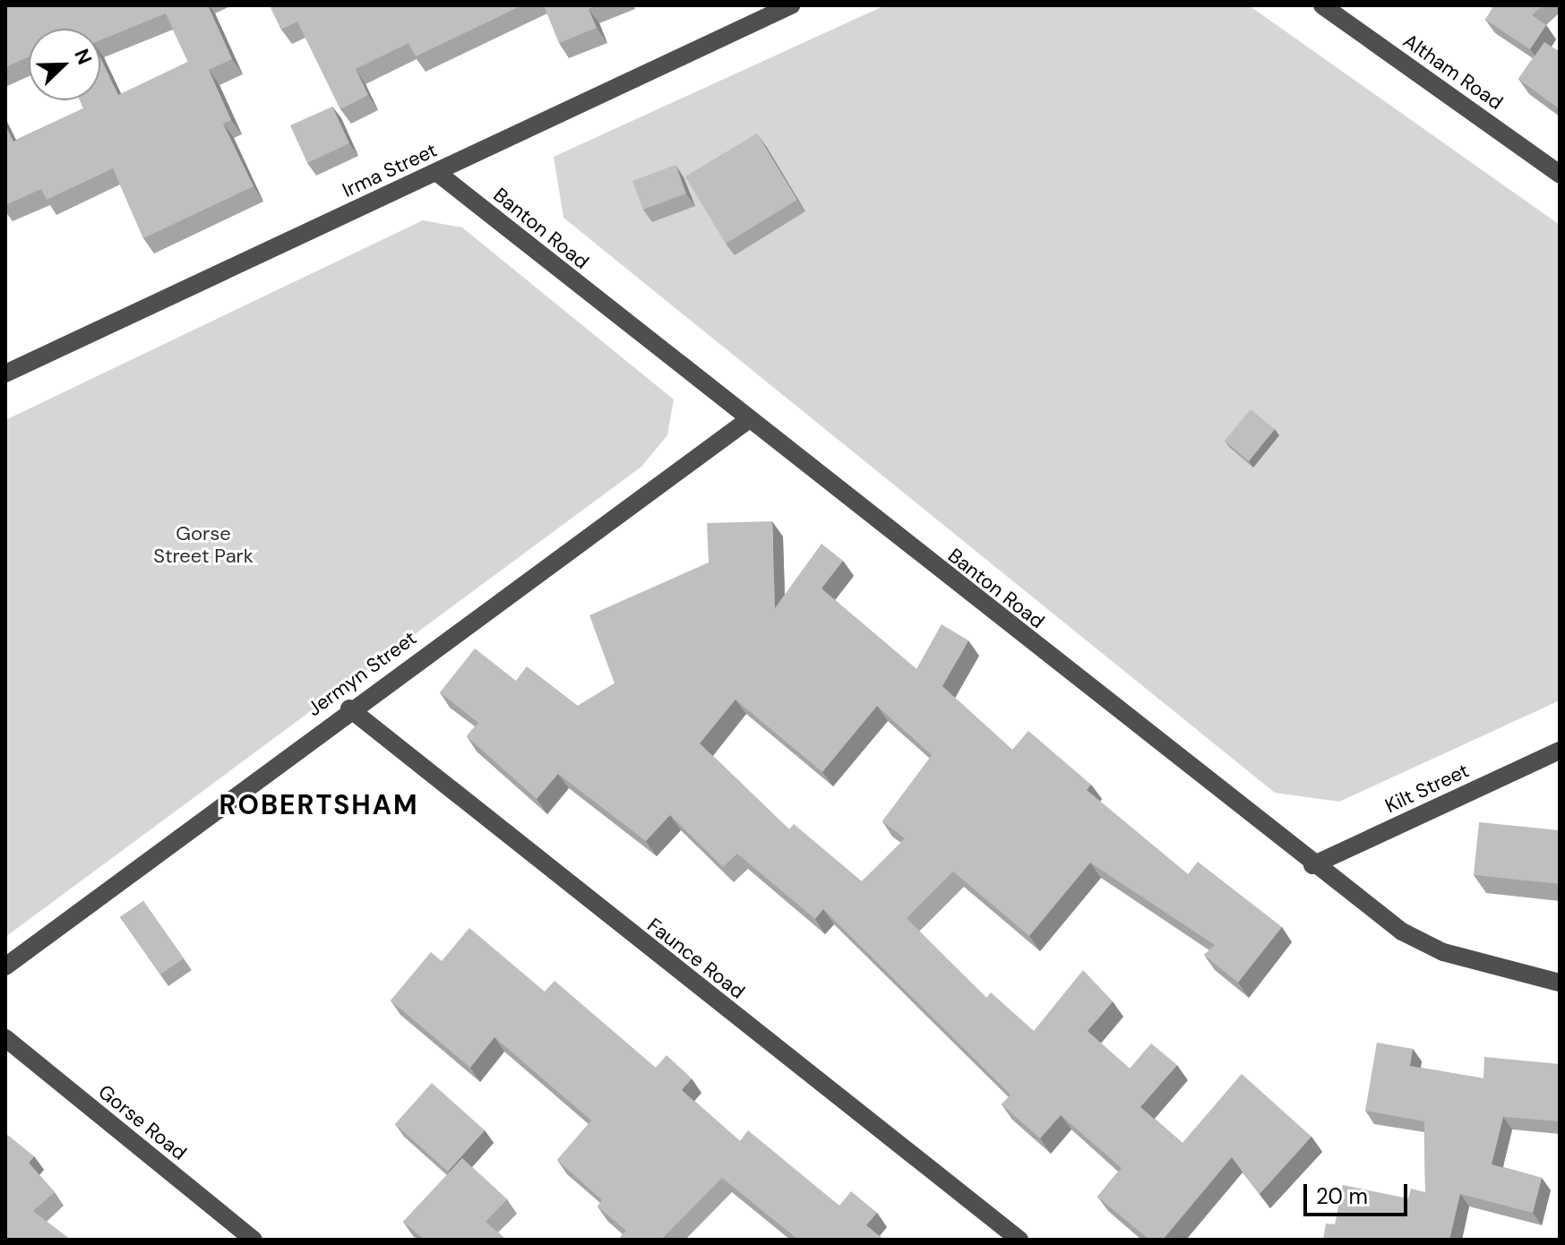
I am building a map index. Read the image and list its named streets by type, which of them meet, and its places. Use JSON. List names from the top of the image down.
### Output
{
  "streets": {
    "street": [
      "Altham Road",
      "Irma Street",
      "Banton Road",
      "Jermyn Street",
      "Kilt Street",
      "Faunce Road",
      "Gorse Road"
    ]
  },
  "crossings": [
    ["Irma Street", "Banton Road"],
    ["Banton Road", "Jermyn Street"],
    ["Banton Road", "Kilt Street"],
    ["Jermyn Street", "Faunce Road"]
  ],
  "districts": ["ROBERTSHAM"],
  "parks": ["Gorse Street Park"],
  "scale_bar": "20 m",
  "north": "top right"
}
